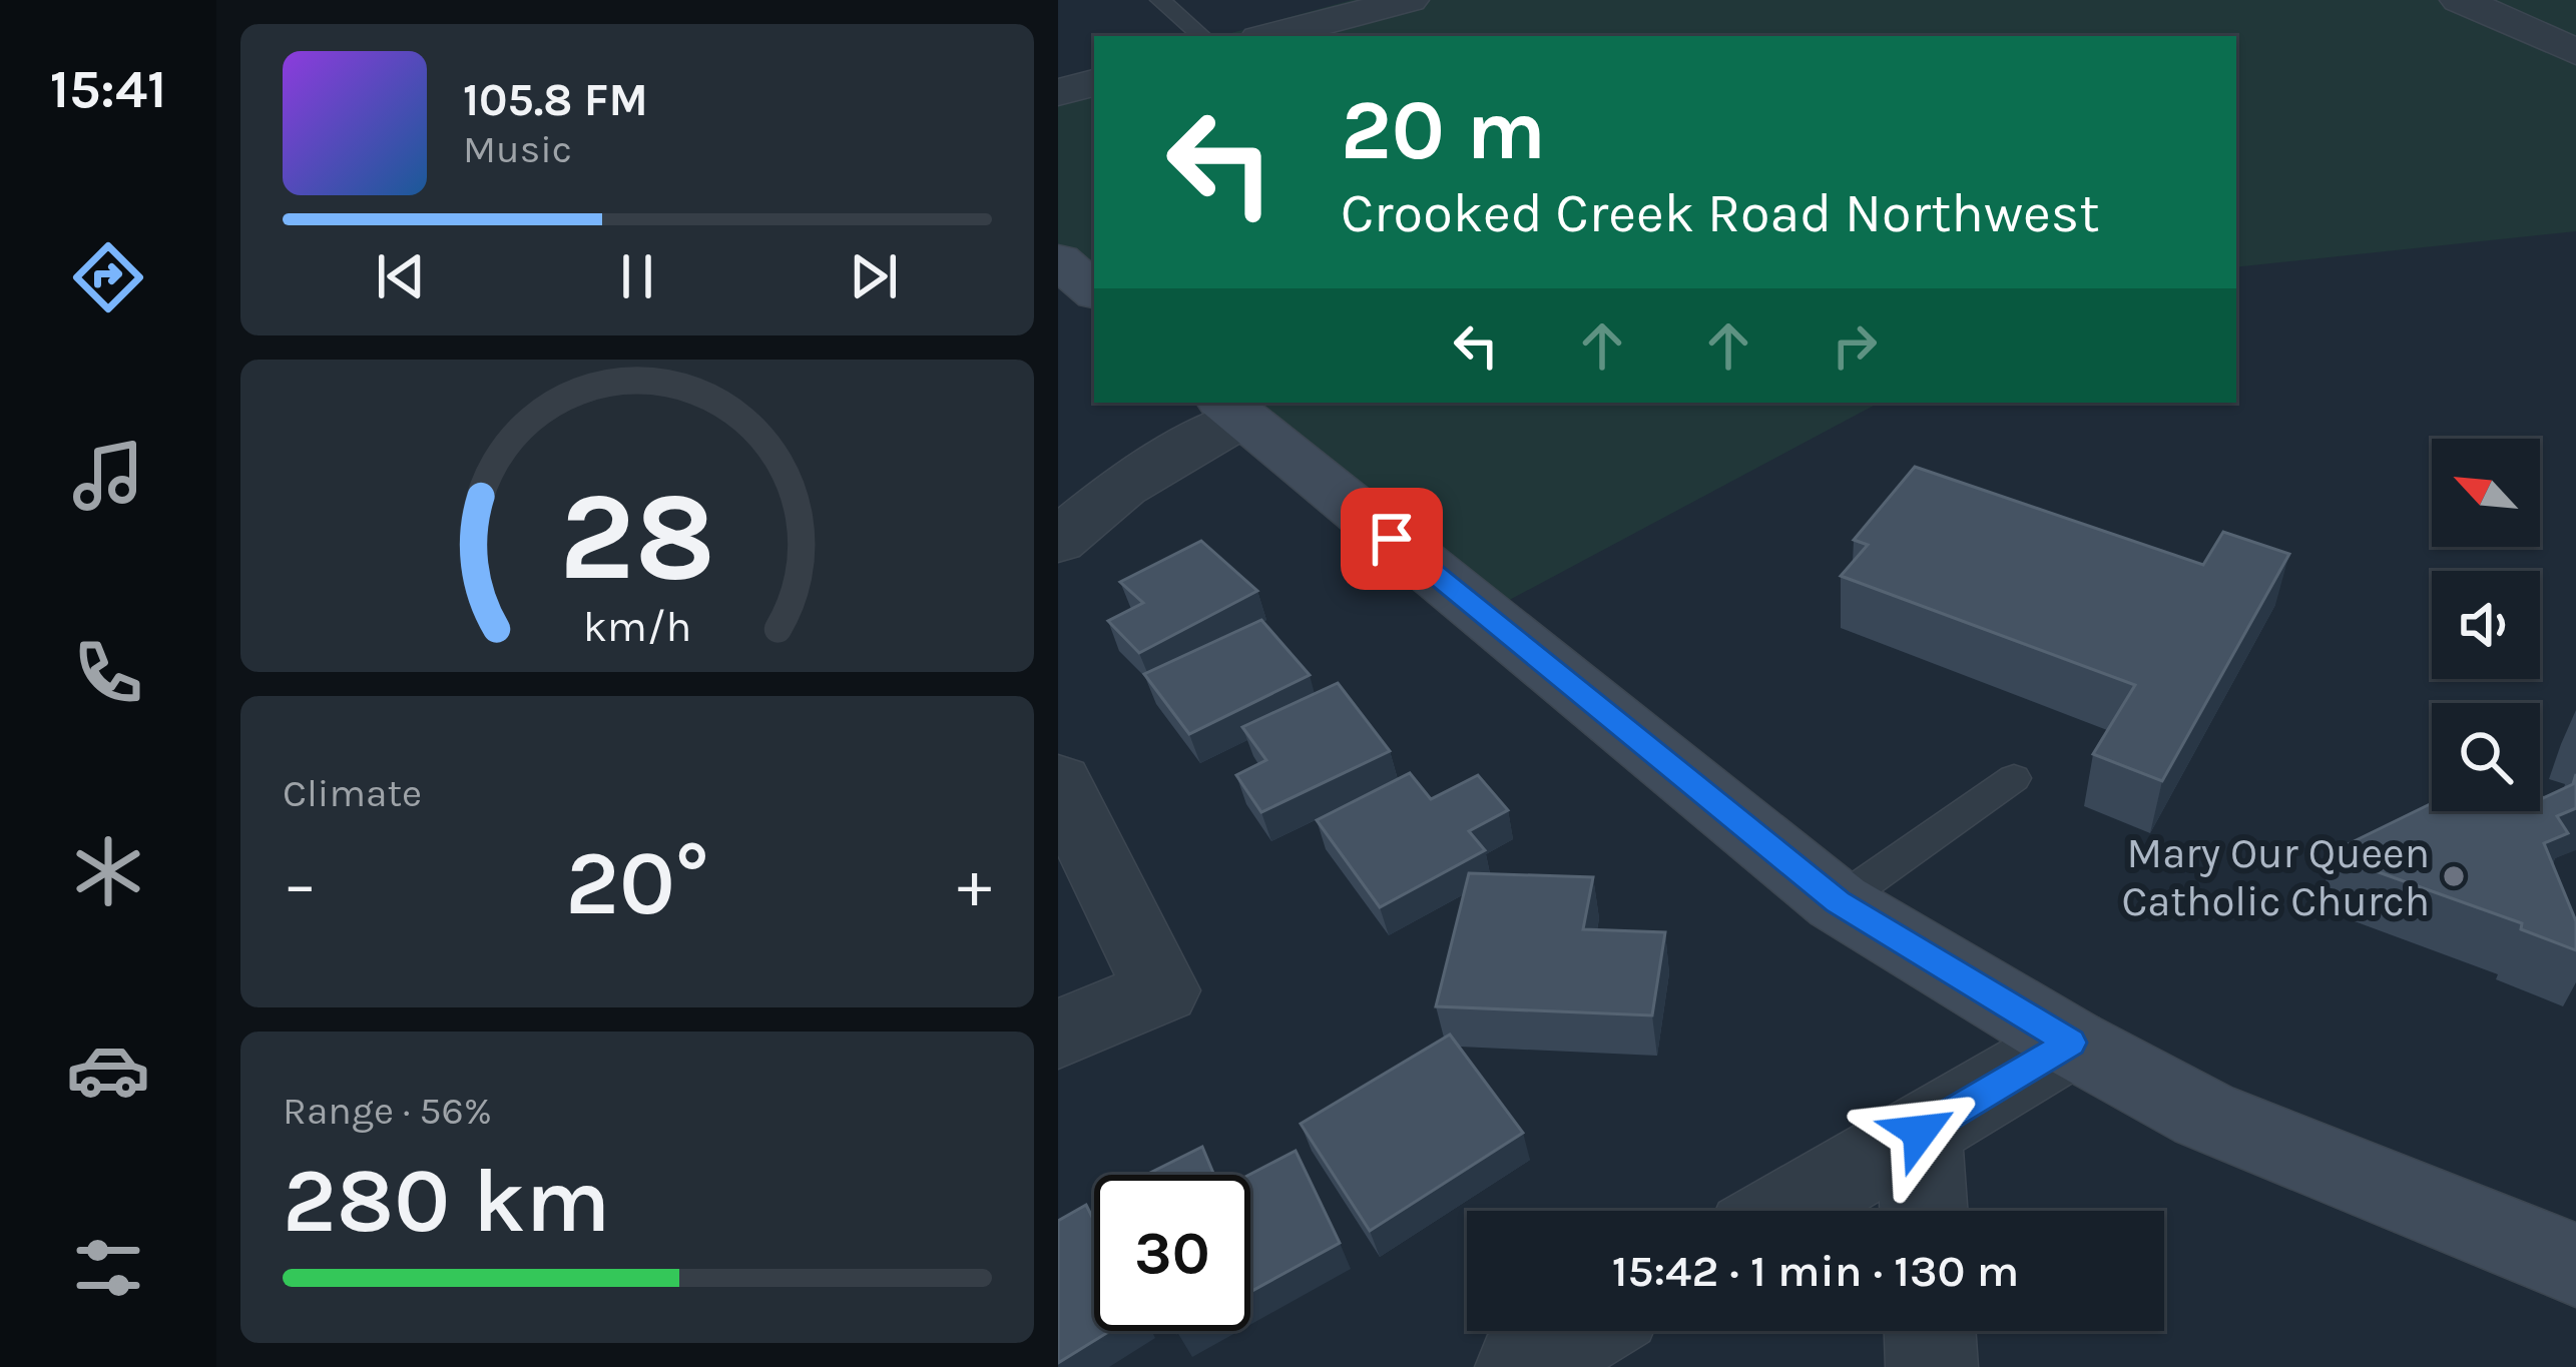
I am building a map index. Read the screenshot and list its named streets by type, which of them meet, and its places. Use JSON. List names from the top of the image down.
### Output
{
  "places": ["Mary Our Queen Catholic Church"],
  "north": "top left",
  "page": {
    "tabs": "15:41",
    "turn": ["20 m", "Crooked Creek Road Northwest"],
    "song": ["105.8 FM", "Music"],
    "tile": [
      "Climate",
      ["Range · 56%", "280 km"]
    ],
    "heat": ["−", "20°", "+"],
    "limit": "30",
    "trip": "15:42 · 1 min · 130 m",
    "gauge": ["28", "km/h"]
  }
}
